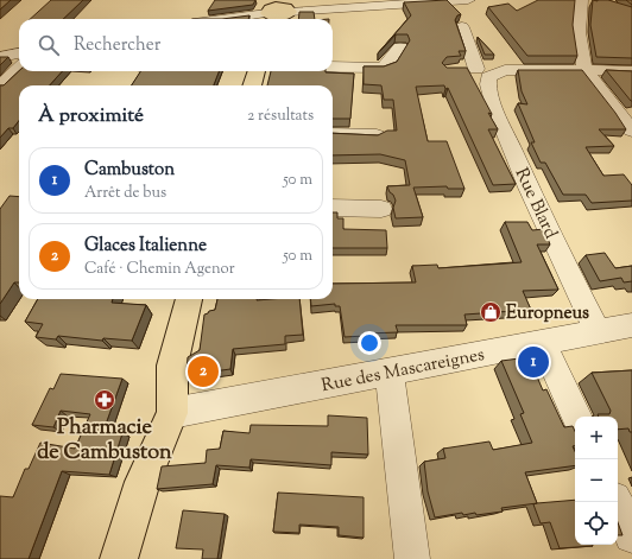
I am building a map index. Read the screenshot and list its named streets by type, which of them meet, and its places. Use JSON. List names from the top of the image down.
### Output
{
  "streets": {
    "street": ["Rue Blard", "Rue des Mascareignes"]
  },
  "crossings": [
    ["Rue Blard", "Rue des Mascareignes"]
  ],
  "places": {
    "shop": ["Europneus"],
    "pharmacy": ["Pharmacie de Cambuston"]
  },
  "page": {
    "search": "Rechercher",
    "heading": ["À proximité", "2 résultats"],
    "list": [
      {
        "mark": "1",
        "name": "Cambuston",
        "note": "Arrêt de bus",
        "value": "50 m"
      },
      {
        "mark": "2",
        "name": "Glaces Italienne",
        "note": "Café · Chemin Agenor",
        "value": "50 m"
      }
    ],
    "pins": ["1", "2"],
    "map_buttons": ["+", "−"]
  }
}
